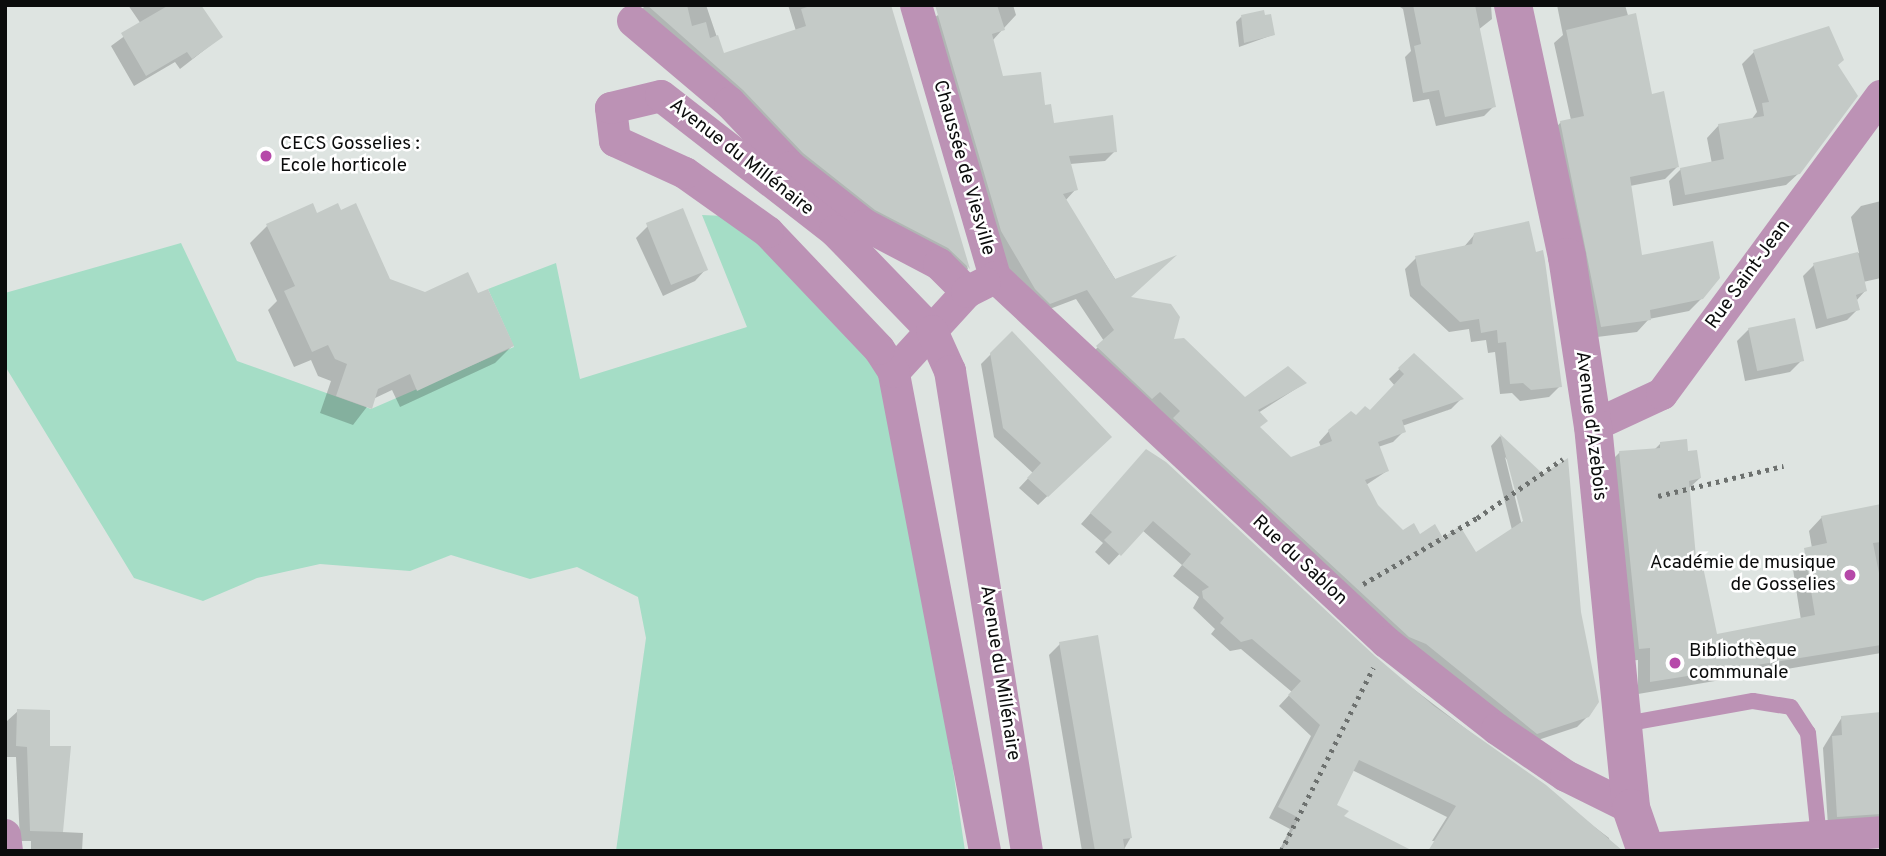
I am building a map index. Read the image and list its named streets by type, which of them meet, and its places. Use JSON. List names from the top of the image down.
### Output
{
  "streets": {
    "street": [
      "Avenue du Millénaire",
      "Chaussée de Viesville",
      "Rue Saint-Jean",
      "Avenue d'Azebois",
      "Rue du Sablon"
    ]
  },
  "crossings": [
    ["Avenue du Millénaire", "Chaussée de Viesville"],
    ["Chaussée de Viesville", "Rue du Sablon"],
    ["Rue Saint-Jean", "Avenue d'Azebois"],
    ["Avenue d'Azebois", "Rue du Sablon"]
  ],
  "places": ["CECS Gosselies : Ecole horticole", "Académie de musique de Gosselies", "Bibliothèque communale"]
}
